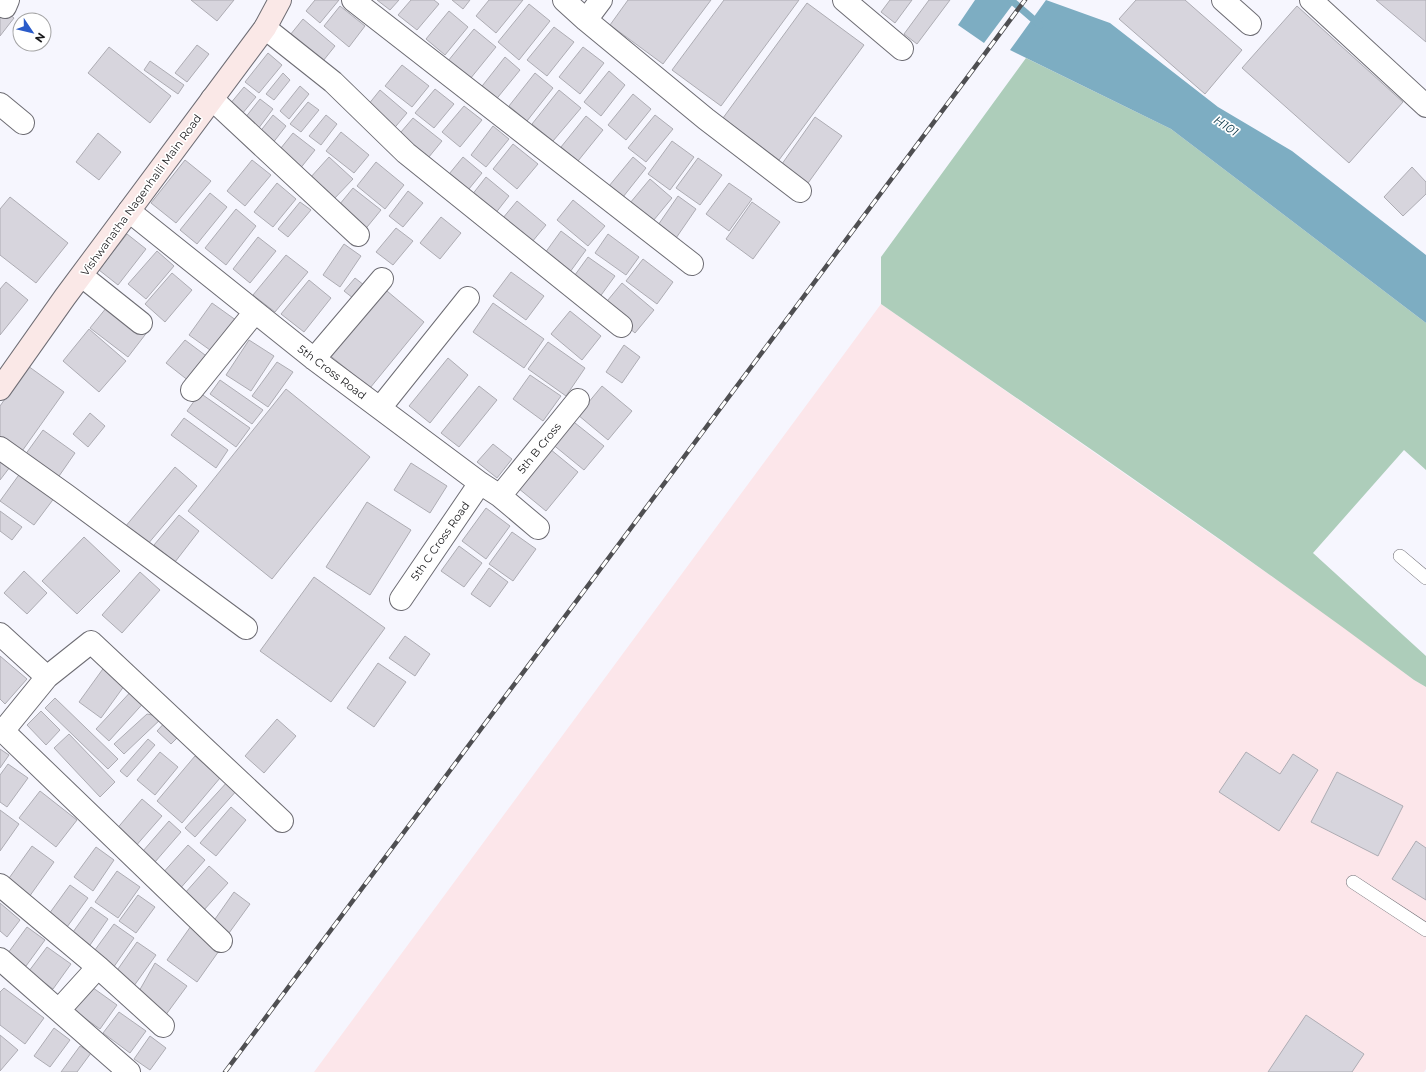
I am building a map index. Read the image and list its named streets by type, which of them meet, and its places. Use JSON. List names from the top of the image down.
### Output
{
  "streets": {
    "street": [
      "Vishwanatha Nagenhalli Main Road",
      "5th Cross Road",
      "5th B Cross",
      "5th C Cross Road"
    ]
  },
  "crossings": [
    ["Vishwanatha Nagenhalli Main Road", "5th Cross Road"],
    ["5th Cross Road", "5th B Cross"],
    ["5th Cross Road", "5th C Cross Road"]
  ],
  "water": ["H101"],
  "north": "bottom right"
}
